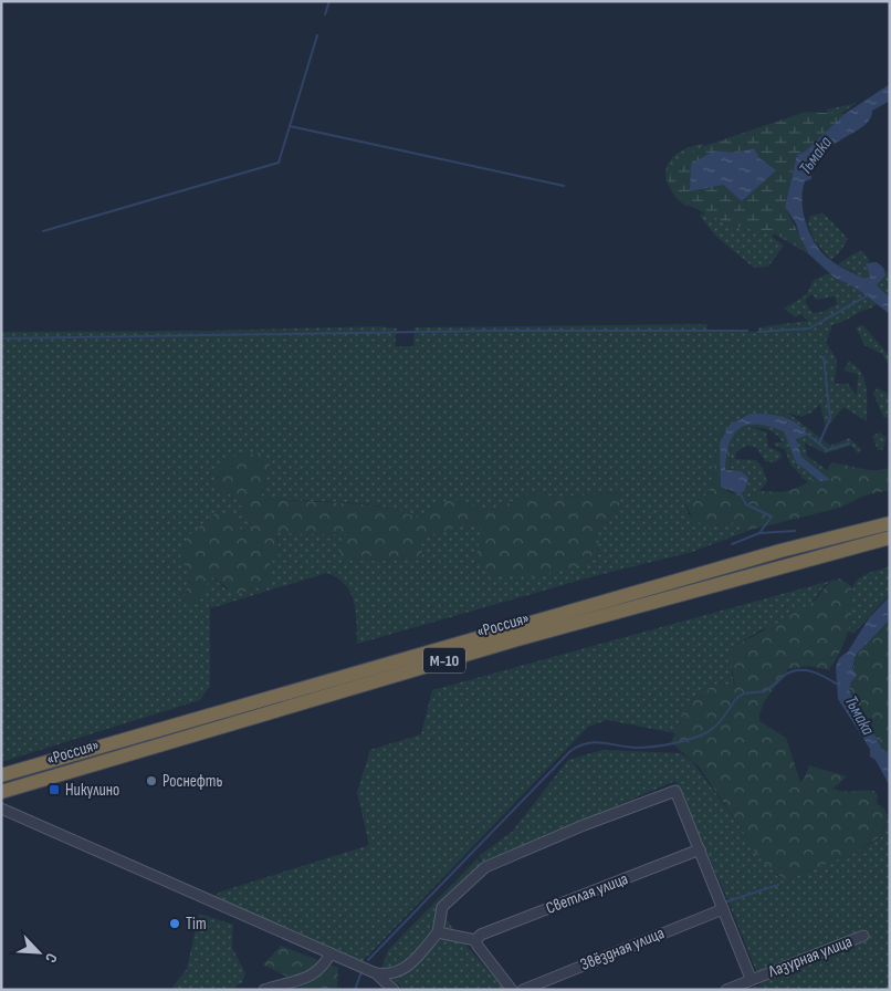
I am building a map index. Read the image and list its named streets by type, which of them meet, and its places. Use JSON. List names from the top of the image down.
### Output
{
  "streets": {
    "highway": ["«Россия»", "М-10"],
    "street": ["Светлая улица", "Звёздная улица", "Лазурная улица"]
  },
  "water": ["Тьмака"],
  "places": {
    "other": ["Роснефть", "Tim"],
    "transit": ["Никулино"]
  },
  "north": "bottom right"
}
